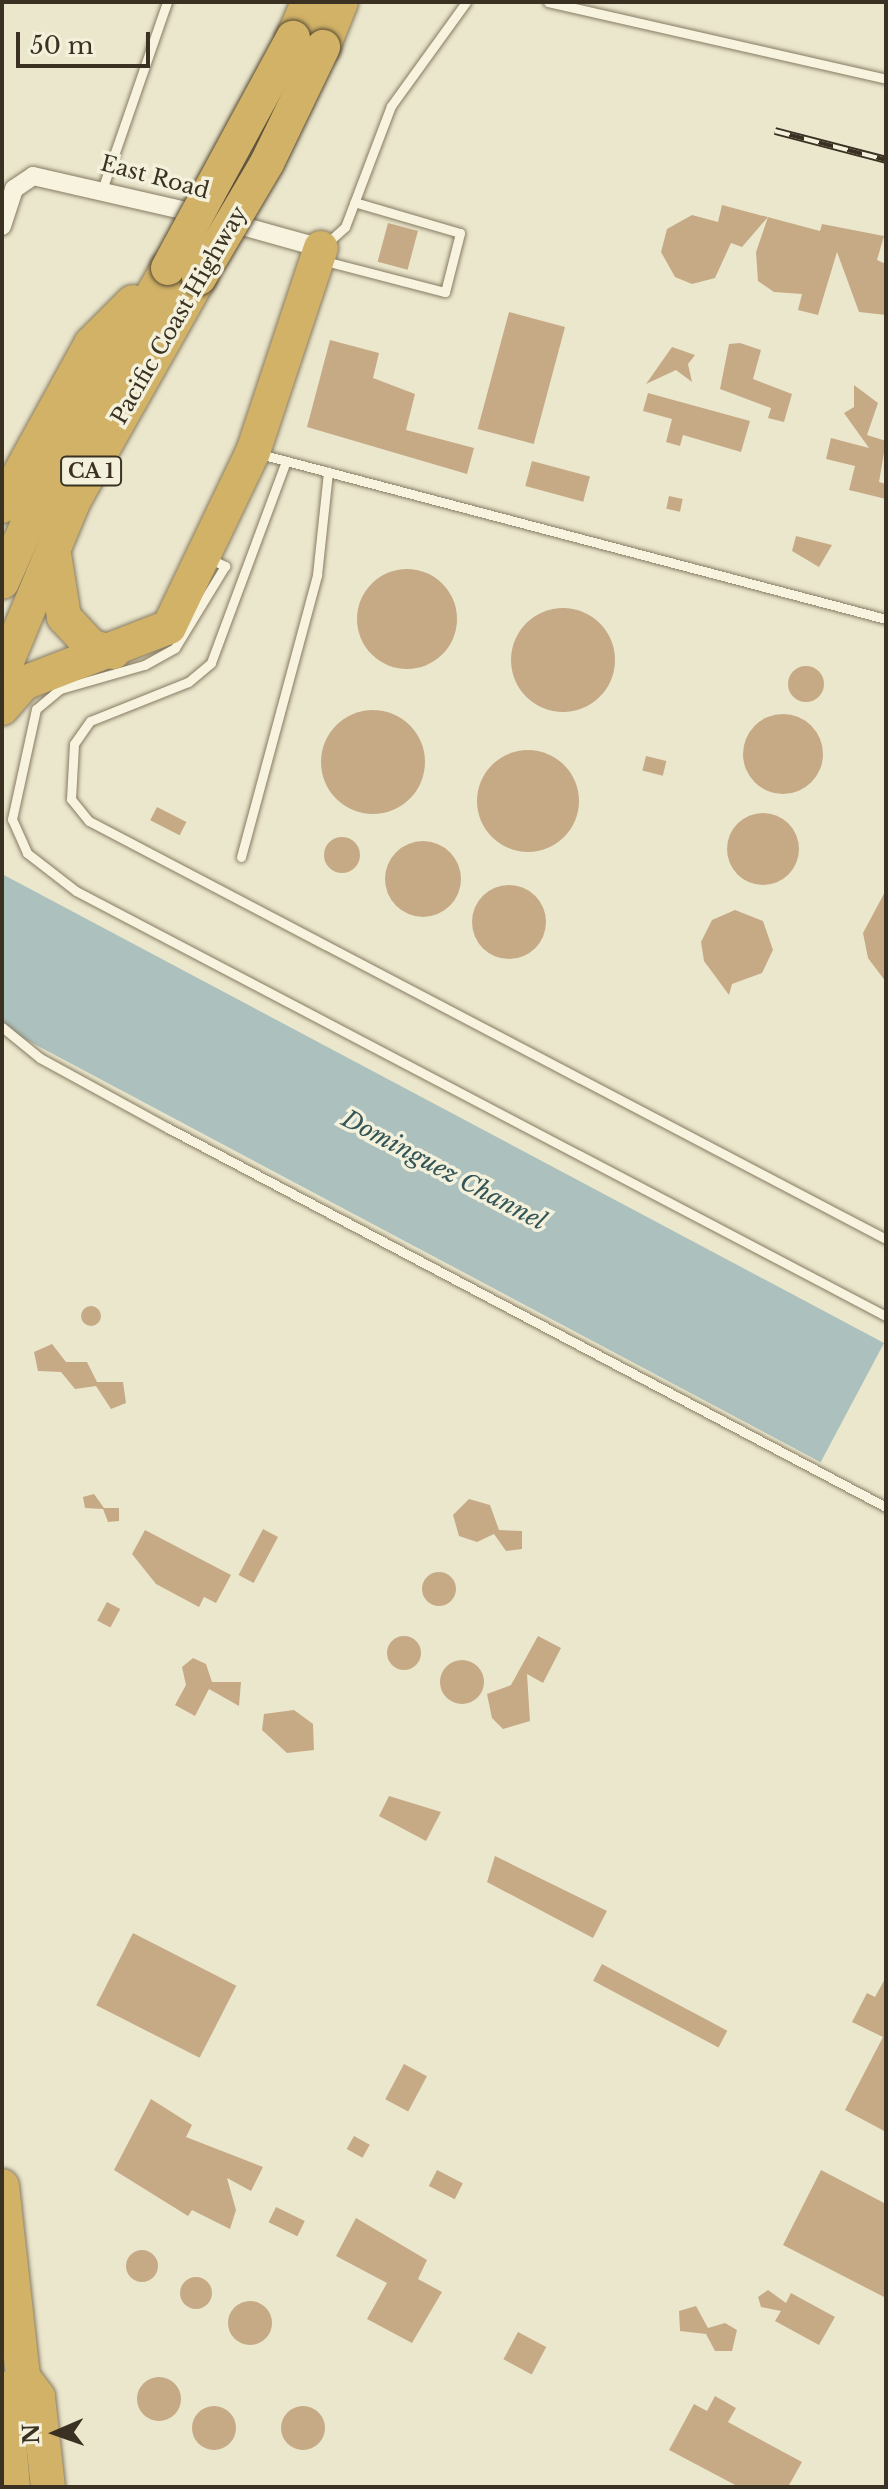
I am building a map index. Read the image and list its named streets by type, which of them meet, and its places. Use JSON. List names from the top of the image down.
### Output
{
  "streets": {
    "highway": ["Pacific Coast Highway", "CA 1"],
    "street": ["East Road"]
  },
  "water": ["Dominguez Channel"],
  "scale_bar": "50 m",
  "north": "left"
}
